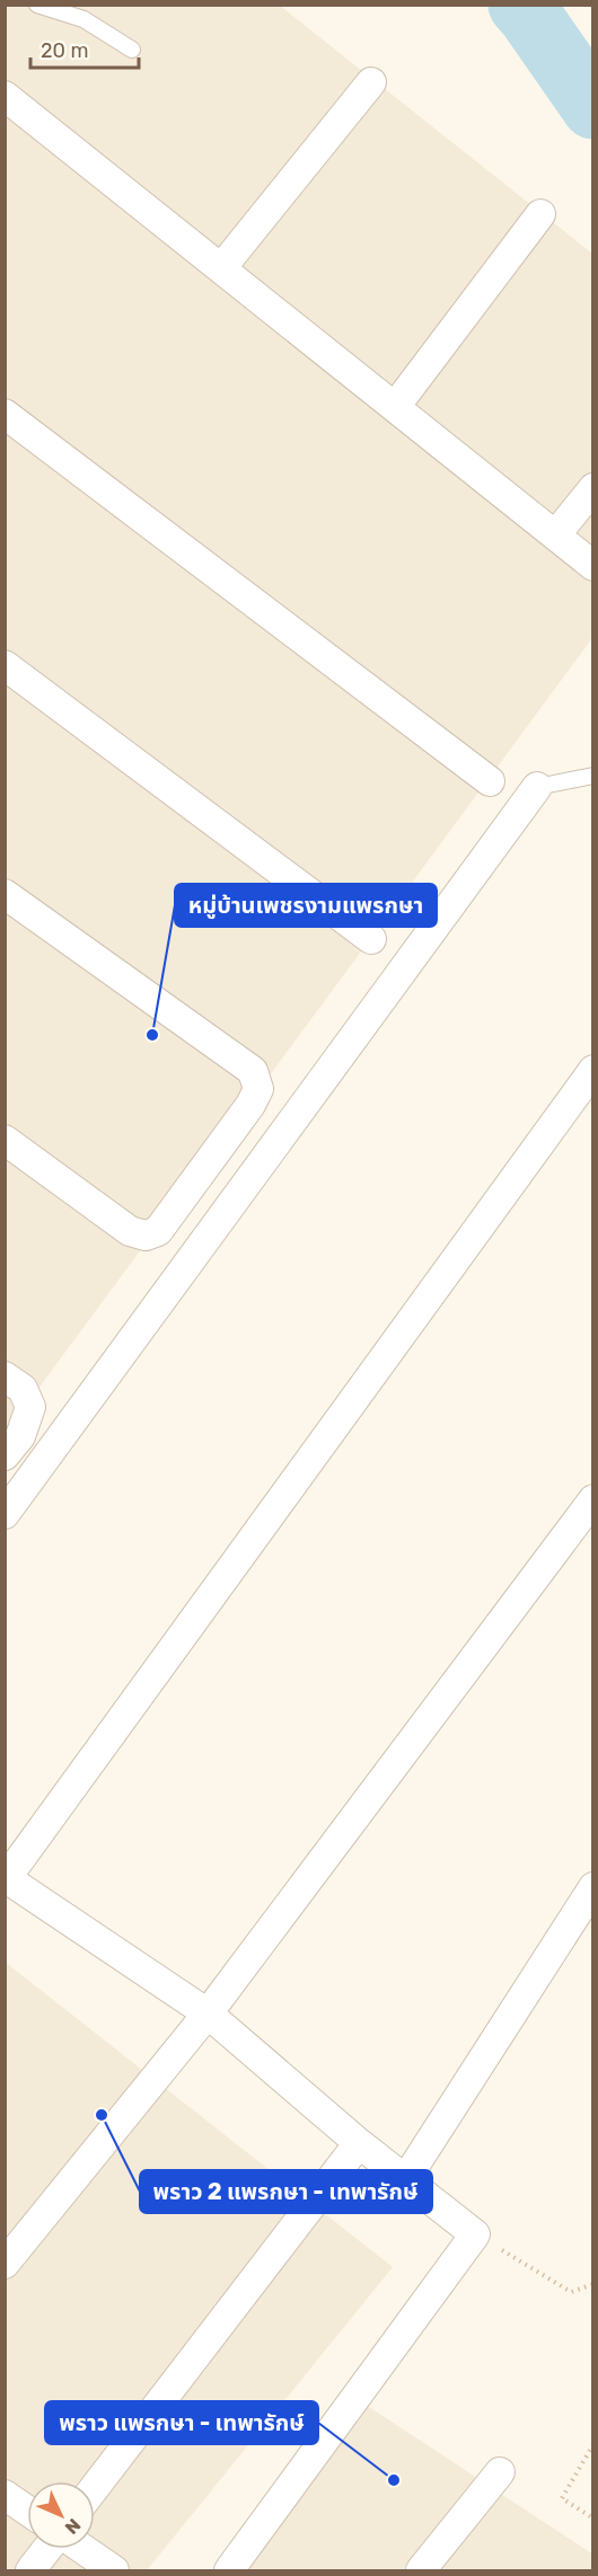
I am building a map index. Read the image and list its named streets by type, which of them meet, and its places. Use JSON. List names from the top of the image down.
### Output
{
  "places": ["หมู่บ้านเพชรงามแพรกษา", "พราว 2 แพรกษา - เทพารักษ์", "พราว แพรกษา - เทพารักษ์"],
  "scale_bar": "20 m",
  "north": "bottom right"
}
